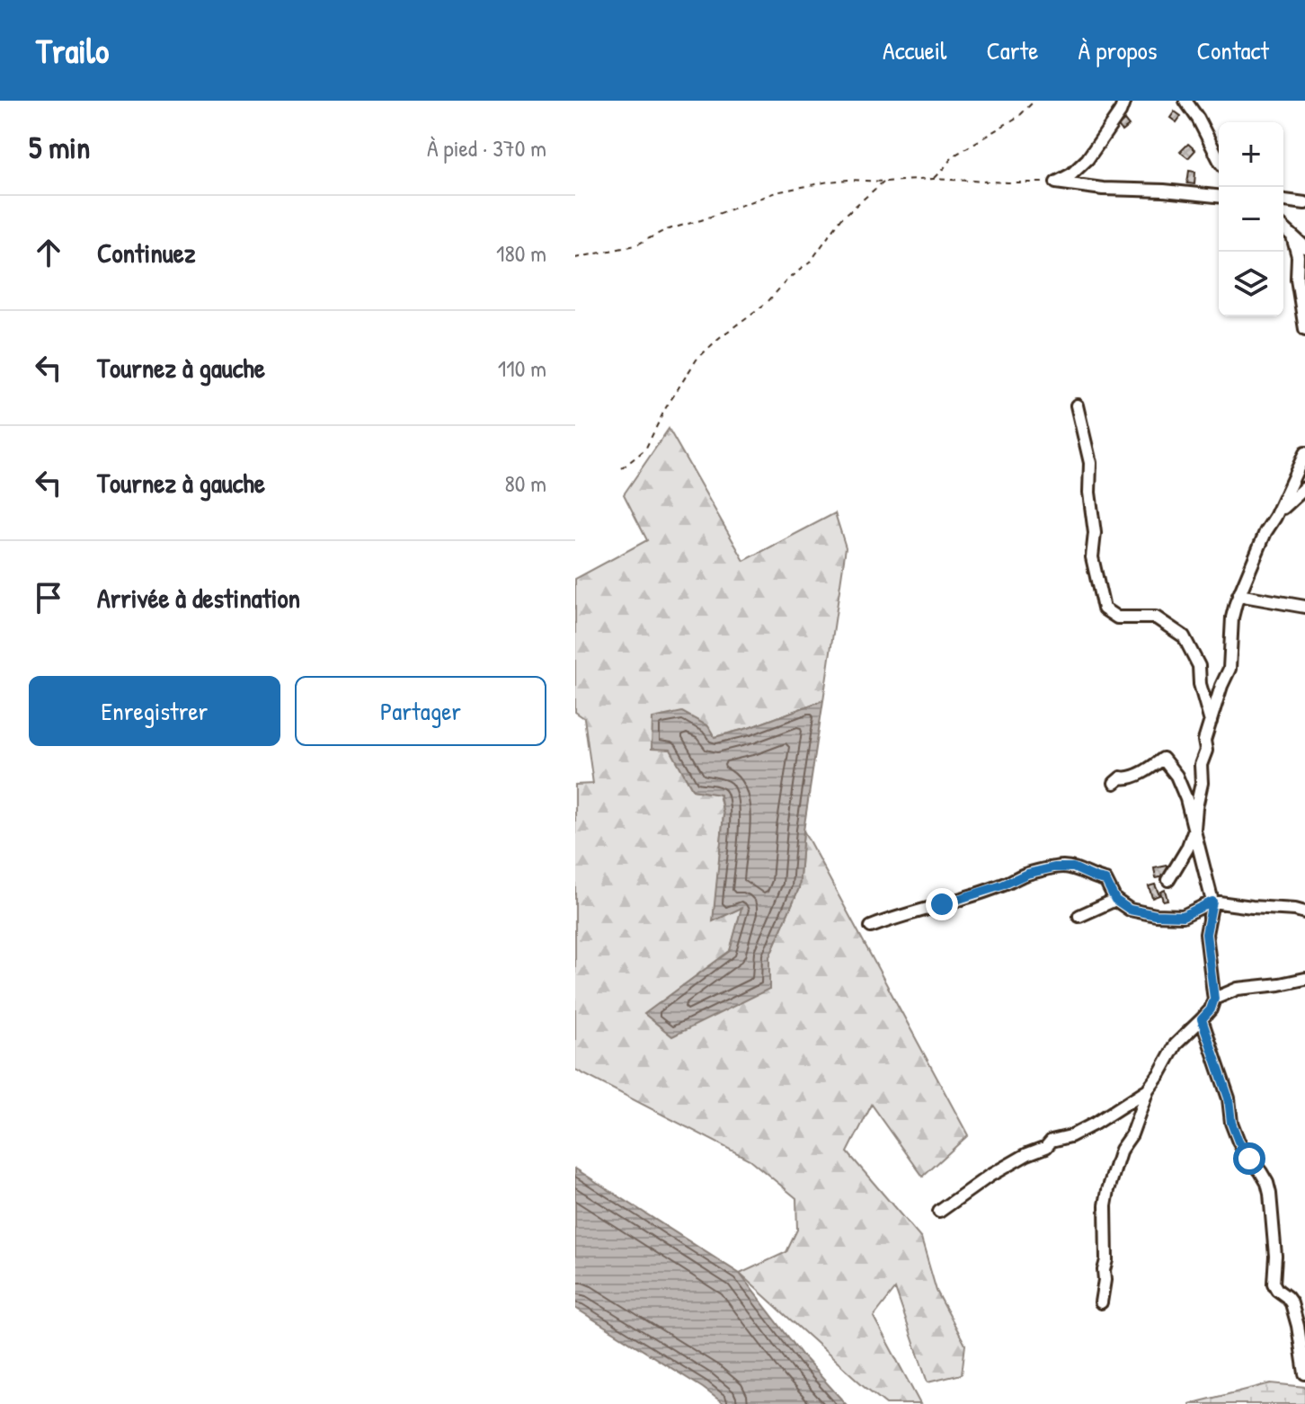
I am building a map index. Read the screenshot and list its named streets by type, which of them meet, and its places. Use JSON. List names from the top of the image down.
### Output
{
  "page": {
    "header": "Trailo",
    "nav": [
      "Accueil",
      "Carte",
      "À propos",
      "Contact"
    ],
    "heading": ["5 min", "À pied · 370 m"],
    "map_buttons": ["+", "−"],
    "list": [
      ["Continuez", "180 m"],
      ["Tournez à gauche", "110 m"],
      ["Tournez à gauche", "80 m"],
      "Arrivée à destination"
    ],
    "buttons": ["Enregistrer", "Partager"]
  }
}
